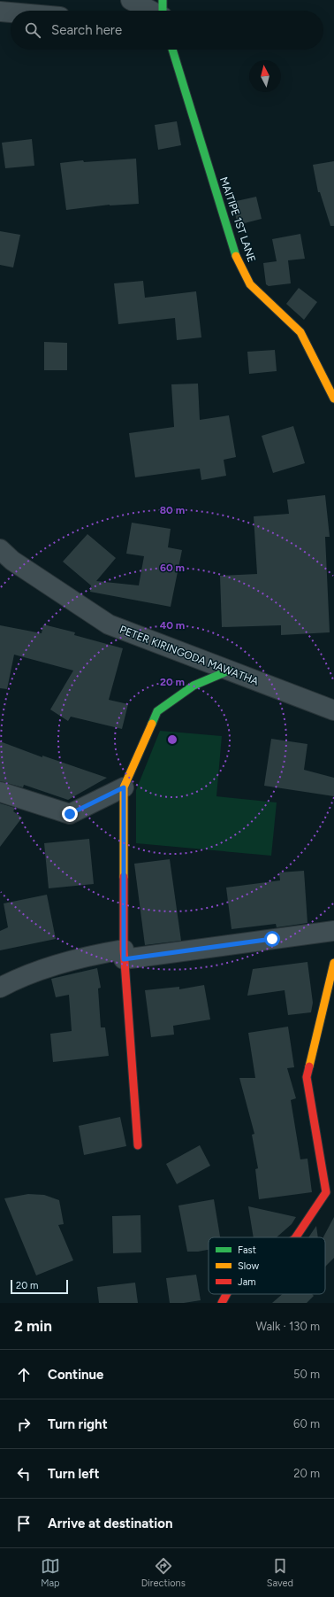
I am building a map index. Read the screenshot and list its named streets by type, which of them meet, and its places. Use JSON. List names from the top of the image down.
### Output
{
  "streets": {
    "street": ["MAITIPE 1ST LANE", "PETER KIRINGODA MAWATHA"]
  },
  "legend": ["Fast", "Slow", "Jam"],
  "scale_bar": "20 m",
  "north": "top",
  "page": {
    "search": "Search here",
    "scale": "20 m",
    "heading": ["2 min", "Walk · 130 m"],
    "list": [
      ["Continue", "50 m"],
      ["Turn right", "60 m"],
      ["Turn left", "20 m"],
      "Arrive at destination"
    ],
    "nav": ["Map", "Directions", "Saved"]
  },
  "rings": [
    "80 m",
    "60 m",
    "40 m",
    "20 m"
  ]
}
